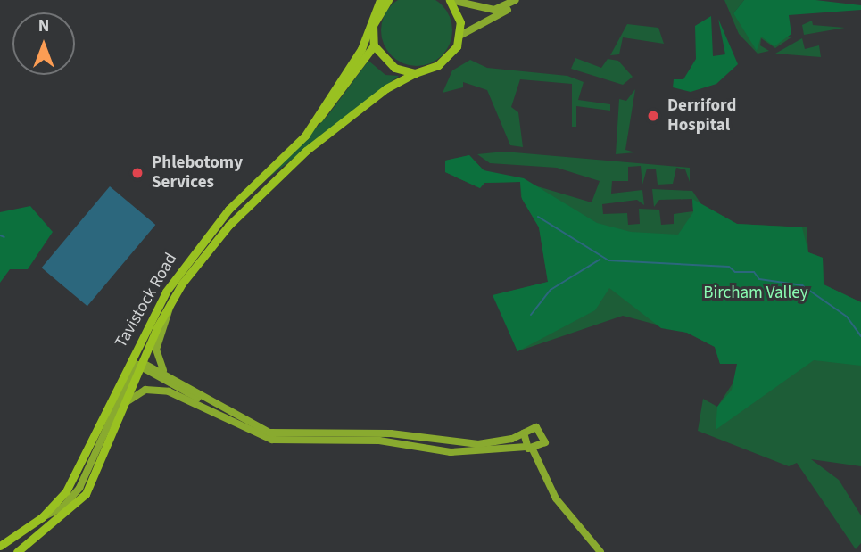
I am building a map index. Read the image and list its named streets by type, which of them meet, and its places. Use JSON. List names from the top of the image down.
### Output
{
  "streets": {
    "highway": ["Tavistock Road"]
  },
  "parks": ["Bircham Valley"],
  "places": ["Derriford Hospital", "Phlebotomy Services"],
  "north": "top"
}
